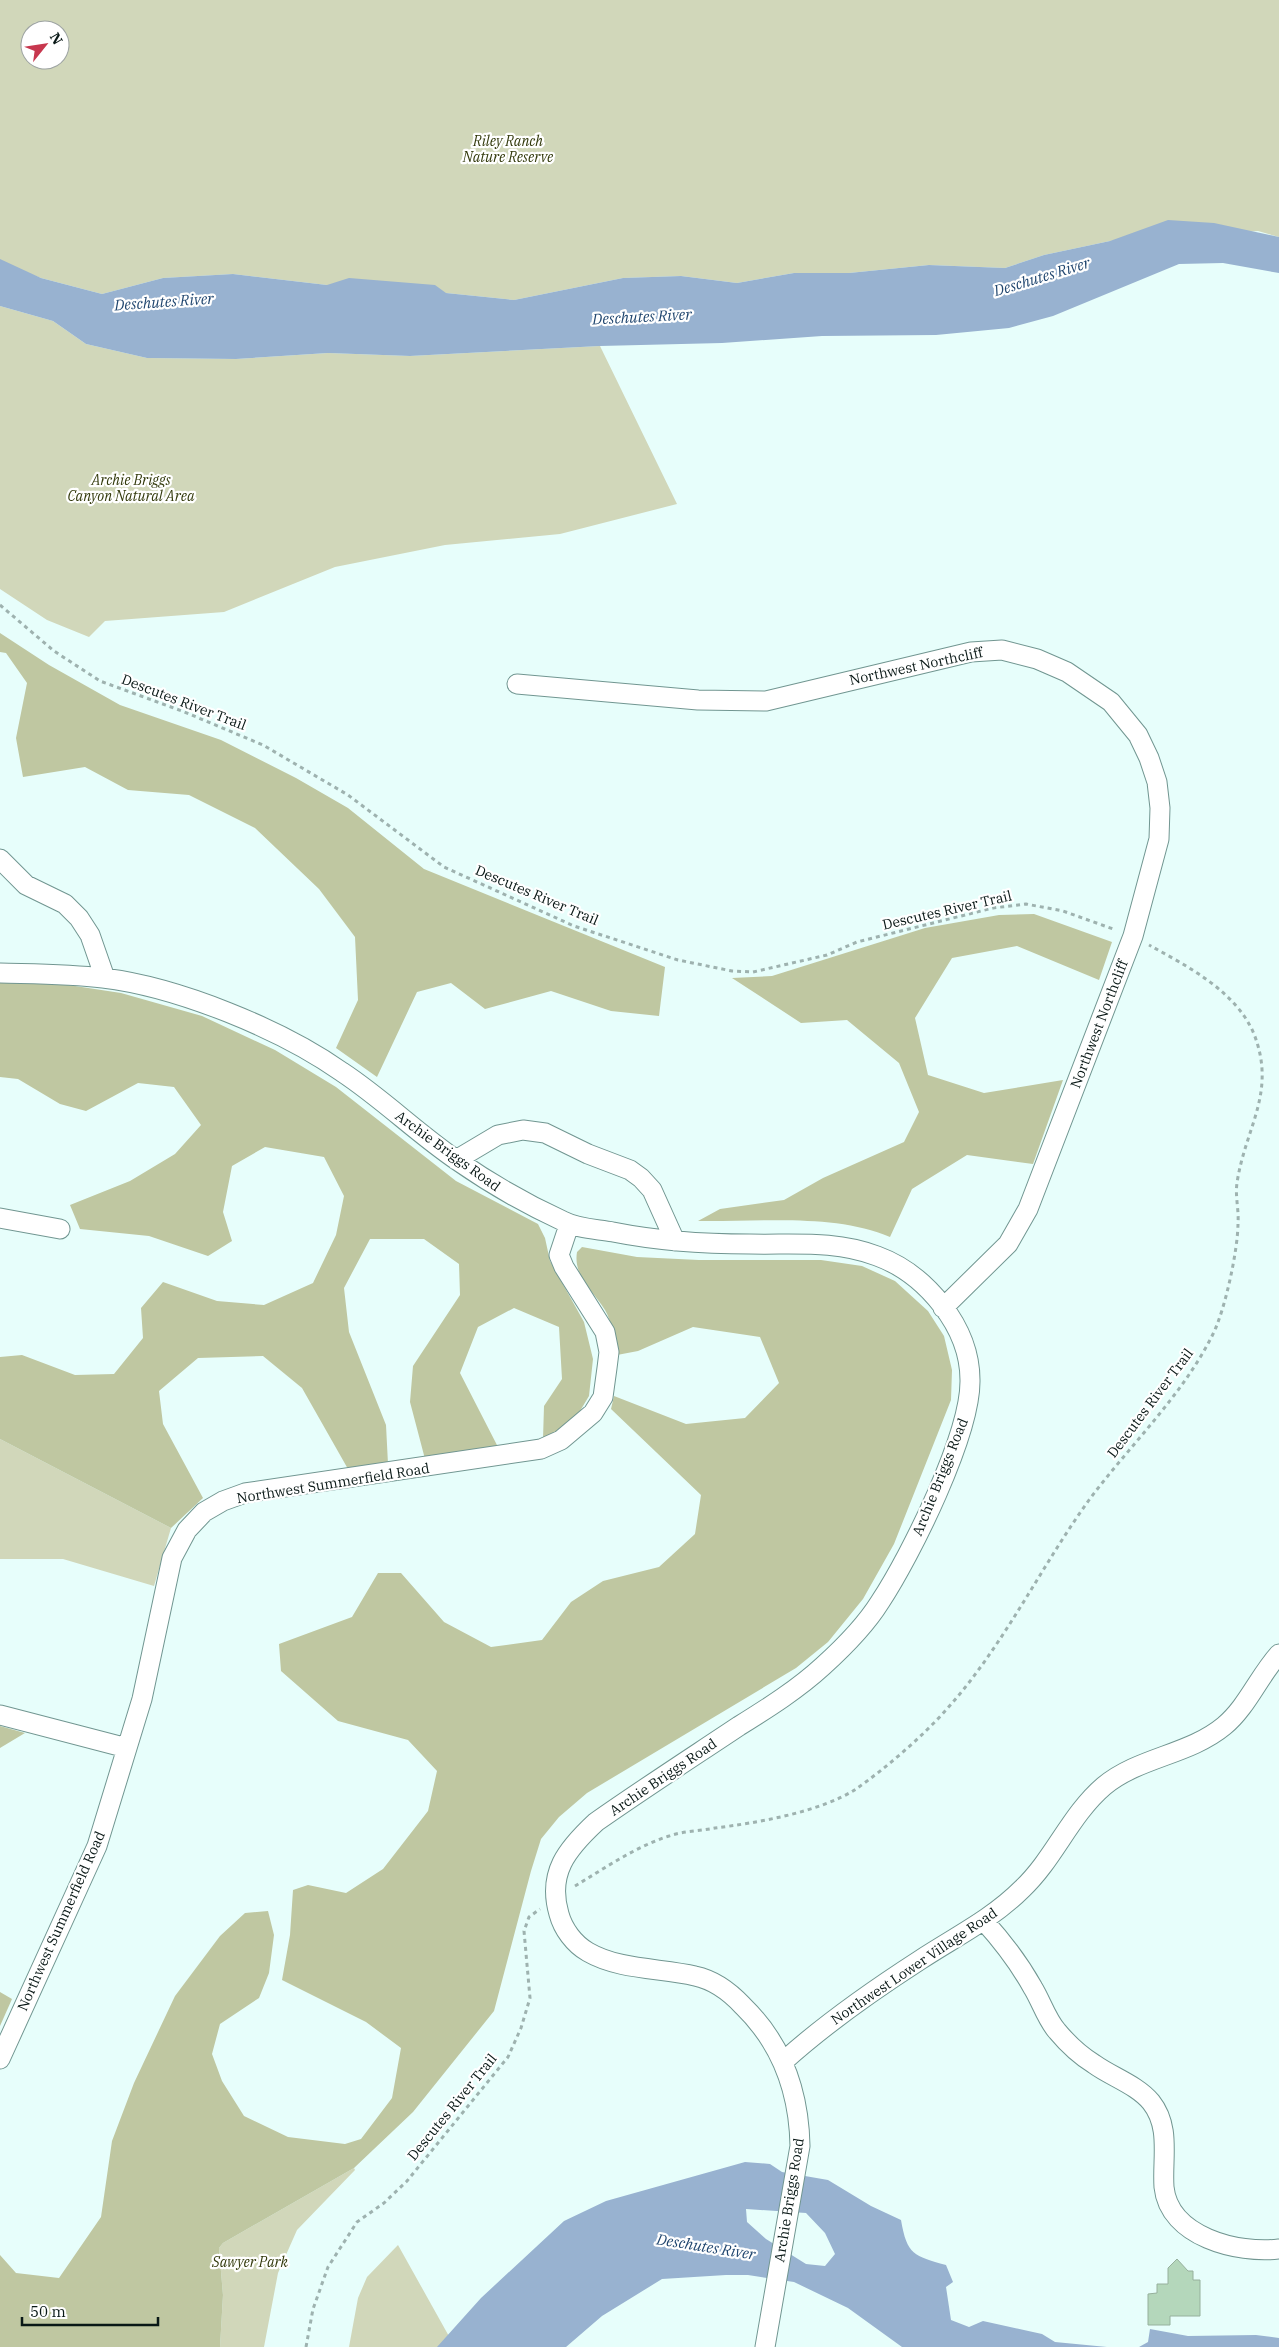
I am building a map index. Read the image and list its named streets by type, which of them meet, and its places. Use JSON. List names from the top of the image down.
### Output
{
  "streets": {
    "street": [
      "Northwest Northcliff",
      "Archie Briggs Road",
      "Northwest Summerfield Road",
      "Northwest Lower Village Road"
    ],
    "path": ["Descutes River Trail"]
  },
  "crossings": [
    ["Northwest Northcliff", "Descutes River Trail"],
    ["Northwest Northcliff", "Archie Briggs Road"],
    ["Descutes River Trail", "Archie Briggs Road"],
    ["Archie Briggs Road", "Northwest Summerfield Road"],
    ["Archie Briggs Road", "Northwest Lower Village Road"]
  ],
  "water": ["Deschutes River"],
  "parks": ["Riley Ranch Nature Reserve", "Archie Briggs Canyon Natural Area", "Sawyer Park"],
  "scale_bar": "50 m",
  "north": "top right"
}
